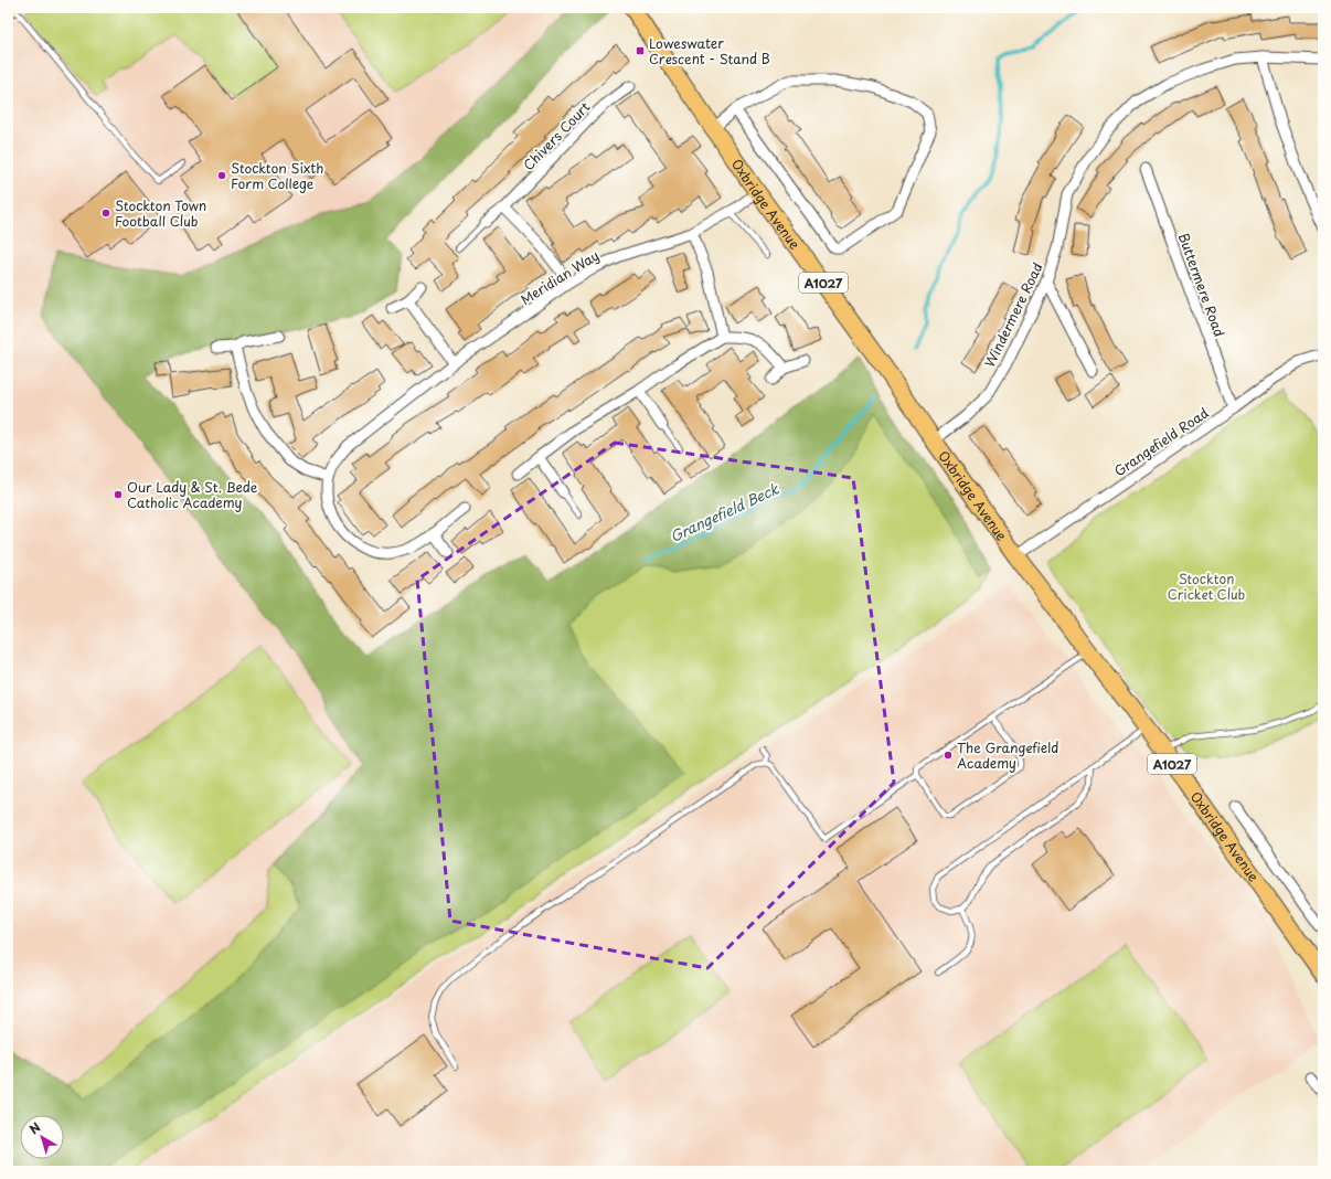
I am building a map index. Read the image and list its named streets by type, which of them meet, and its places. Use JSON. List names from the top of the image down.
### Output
{
  "streets": {
    "main road": ["Oxbridge Avenue", "A1027"],
    "street": [
      "Chivers Court",
      "Meridian Way",
      "Buttermere Road",
      "Windermere Road",
      "Grangefield Road"
    ]
  },
  "crossings": [
    ["Oxbridge Avenue", "Meridian Way"],
    ["Oxbridge Avenue", "Windermere Road"],
    ["Oxbridge Avenue", "Grangefield Road"],
    ["Buttermere Road", "Grangefield Road"]
  ],
  "water": ["Grangefield Beck"],
  "parks": ["Stockton Cricket Club"],
  "places": {
    "transit": ["Loweswater Crescent - Stand B"],
    "other": [
      "Stockton Sixth Form College",
      "Stockton Town Football Club",
      "Our Lady & St. Bede Catholic Academy",
      "The Grangefield Academy"
    ]
  },
  "north": "top left"
}
